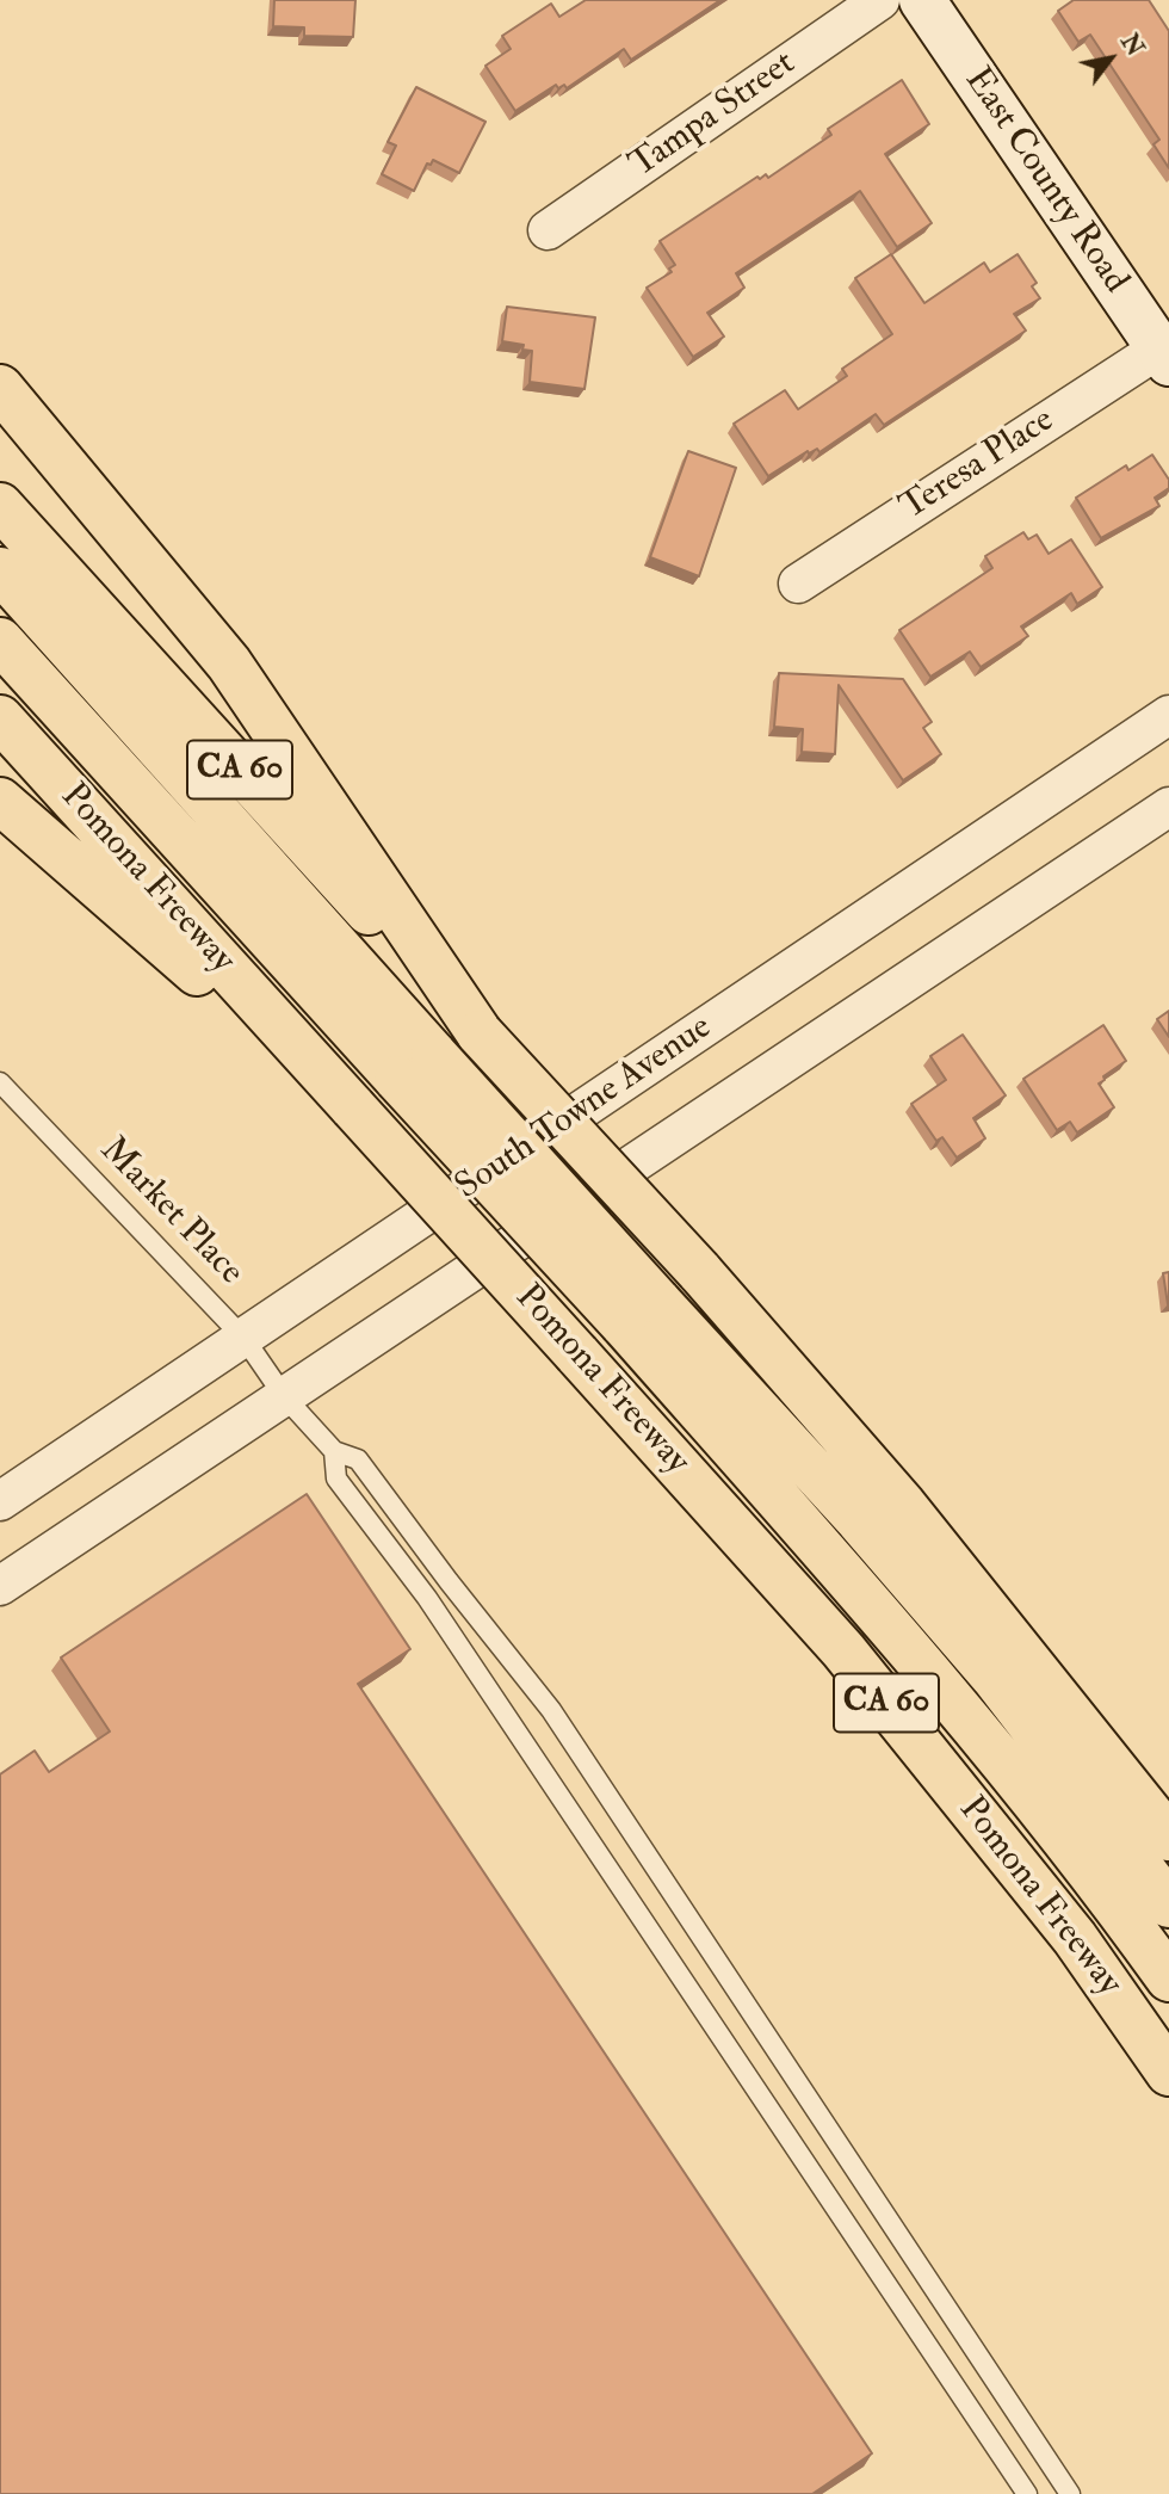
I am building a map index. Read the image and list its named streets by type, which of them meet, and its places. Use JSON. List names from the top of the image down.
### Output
{
  "streets": {
    "highway": ["CA 60", "Pomona Freeway"],
    "street": [
      "Tampa Street",
      "East County Road",
      "Teresa Place",
      "South Towne Avenue"
    ],
    "lane": ["Market Place"]
  },
  "crossings": [
    ["East County Road", "Teresa Place"],
    ["South Towne Avenue", "Market Place"]
  ],
  "north": "top right"
}
